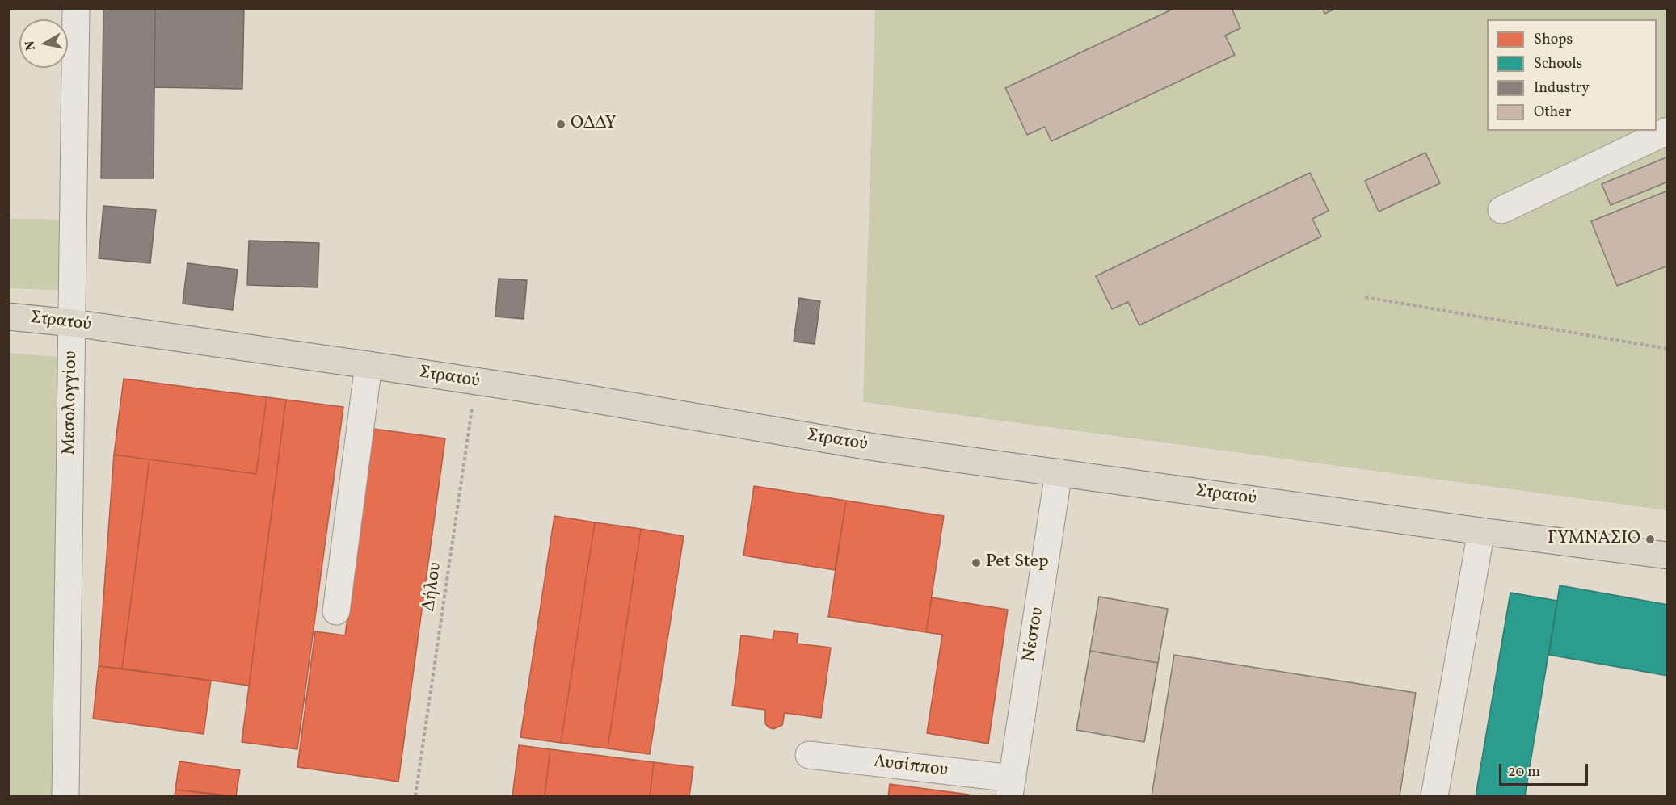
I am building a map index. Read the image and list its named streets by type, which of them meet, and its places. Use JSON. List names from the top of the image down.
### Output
{
  "streets": {
    "main road": ["Στρατού"],
    "street": ["Μεσολογγίου", "Νέστου", "Λυσίππου"],
    "path": ["Δήλου"]
  },
  "crossings": [
    ["Στρατού", "Μεσολογγίου"],
    ["Στρατού", "Δήλου"],
    ["Στρατού", "Νέστου"],
    ["Νέστου", "Λυσίππου"]
  ],
  "places": ["ΟΔΔΥ", "ΓΥΜΝΑΣΙΟ", "Pet Step"],
  "legend": [
    "Shops",
    "Schools",
    "Industry",
    "Other"
  ],
  "scale_bar": "20 m",
  "north": "left"
}
